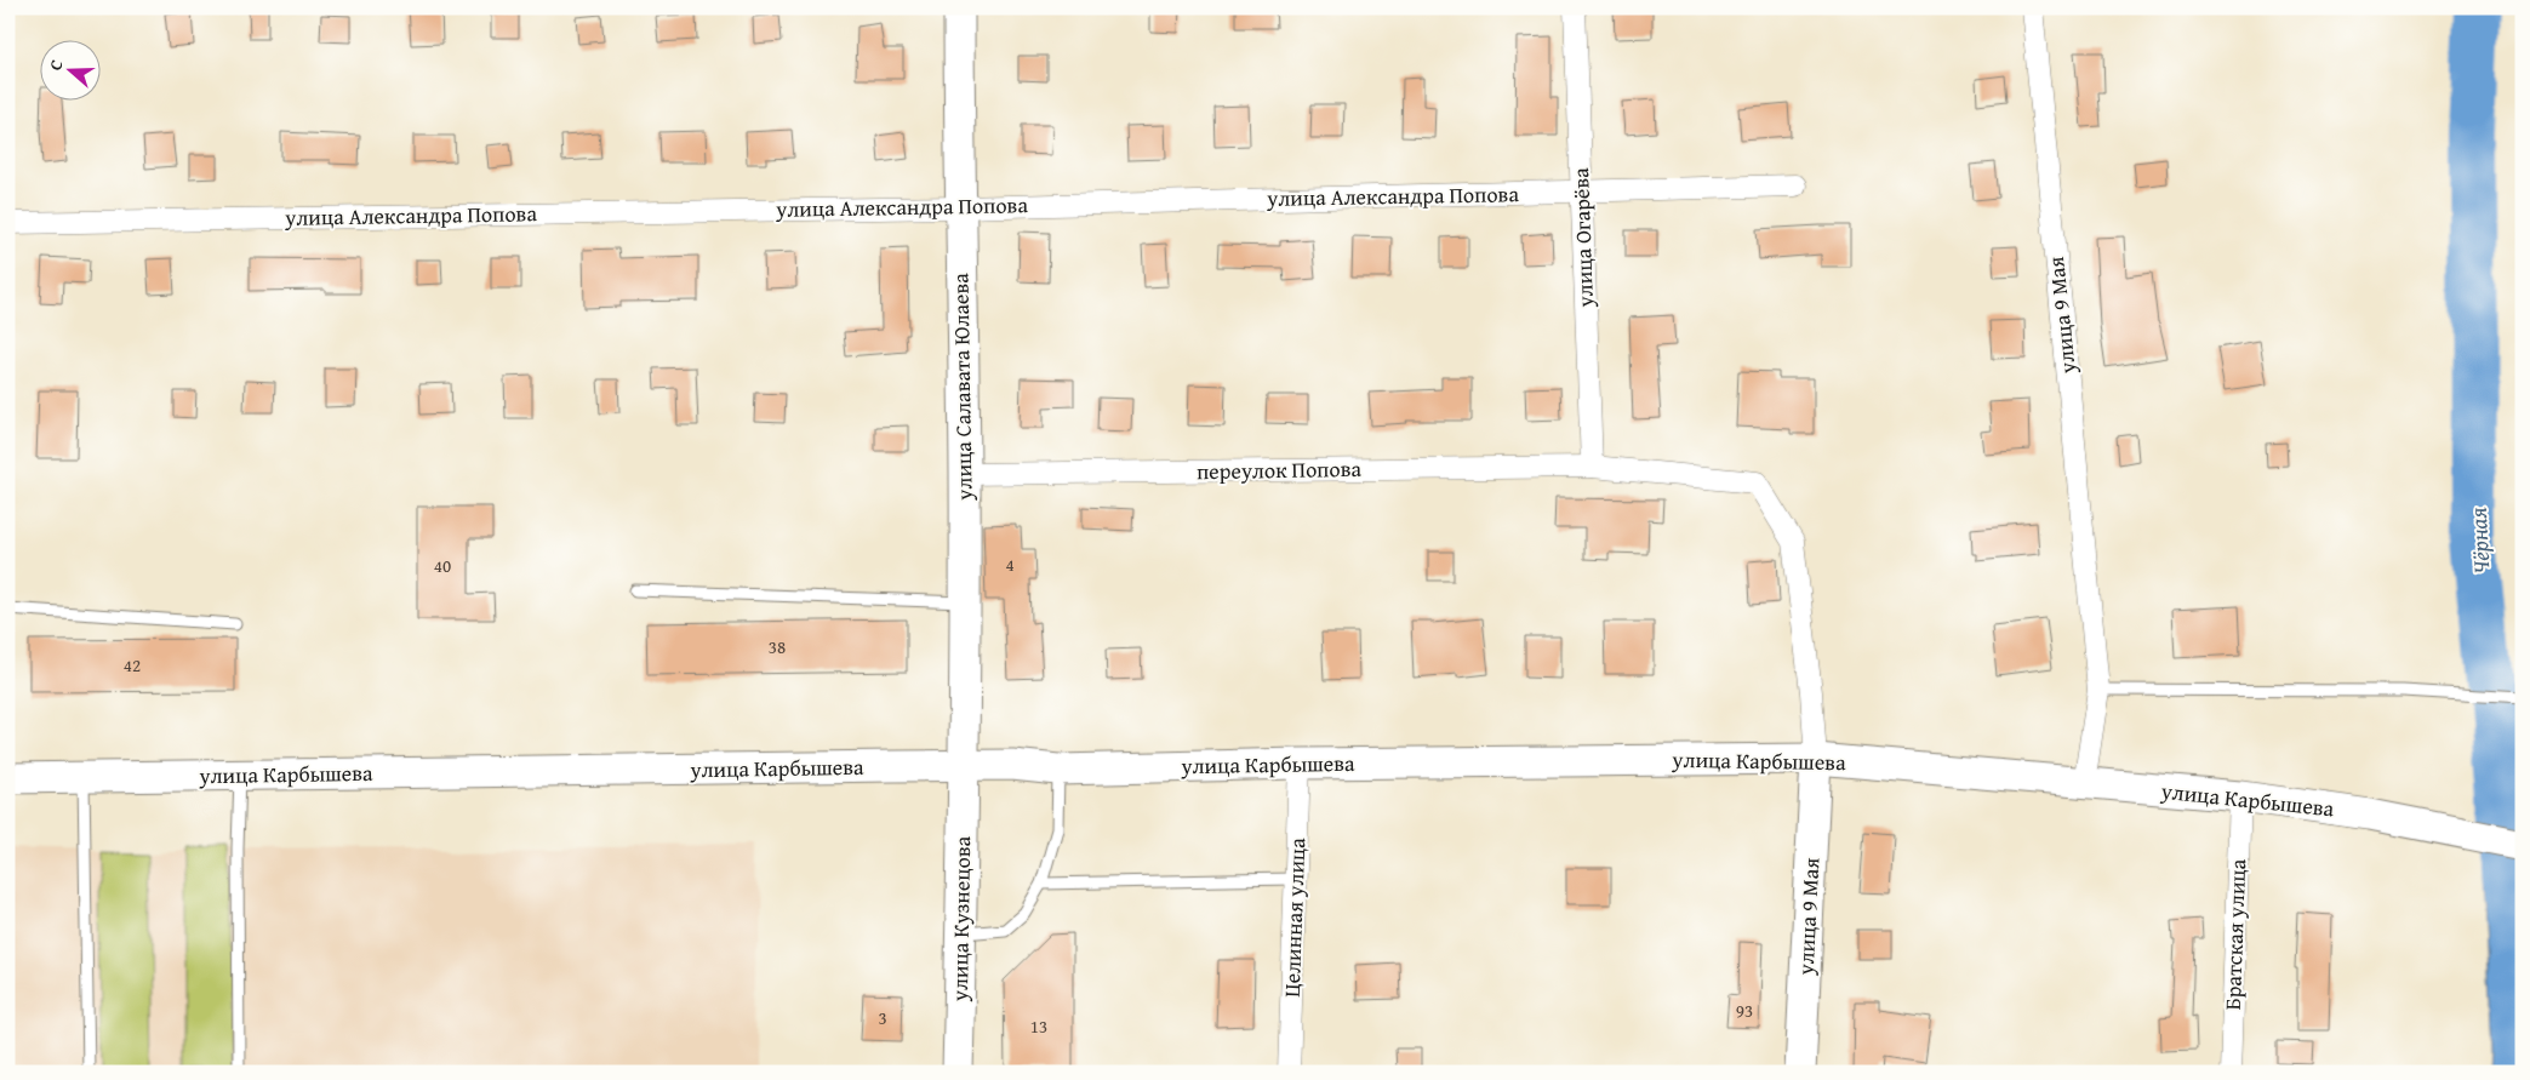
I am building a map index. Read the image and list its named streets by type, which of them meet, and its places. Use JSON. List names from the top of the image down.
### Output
{
  "streets": {
    "main road": [
      "улица 9 Мая",
      "улица Салавата Юлаева",
      "улица Карбышева",
      "улица Кузнецова"
    ],
    "street": [
      "улица Александра Попова",
      "улица Огарёва",
      "переулок Попова",
      "Целинная улица",
      "Братская улица"
    ]
  },
  "crossings": [
    ["улица Александра Попова", "улица Огарёва"],
    ["улица Александра Попова", "улица Салавата Юлаева"],
    ["улица Огарёва", "переулок Попова"],
    ["улица 9 Мая", "переулок Попова"],
    ["улица 9 Мая", "улица Карбышева"],
    ["улица Салавата Юлаева", "переулок Попова"],
    ["улица Салавата Юлаева", "улица Карбышева"],
    ["улица Салавата Юлаева", "улица Кузнецова"],
    ["переулок Попова", "улица Карбышева"],
    ["улица Карбышева", "Целинная улица"],
    ["улица Карбышева", "улица Кузнецова"],
    ["улица Карбышева", "Братская улица"]
  ],
  "water": ["Чёрная"],
  "house_numbers": [
    "4",
    "40",
    "38",
    "42",
    "93",
    "3",
    "13"
  ],
  "north": "left"
}
